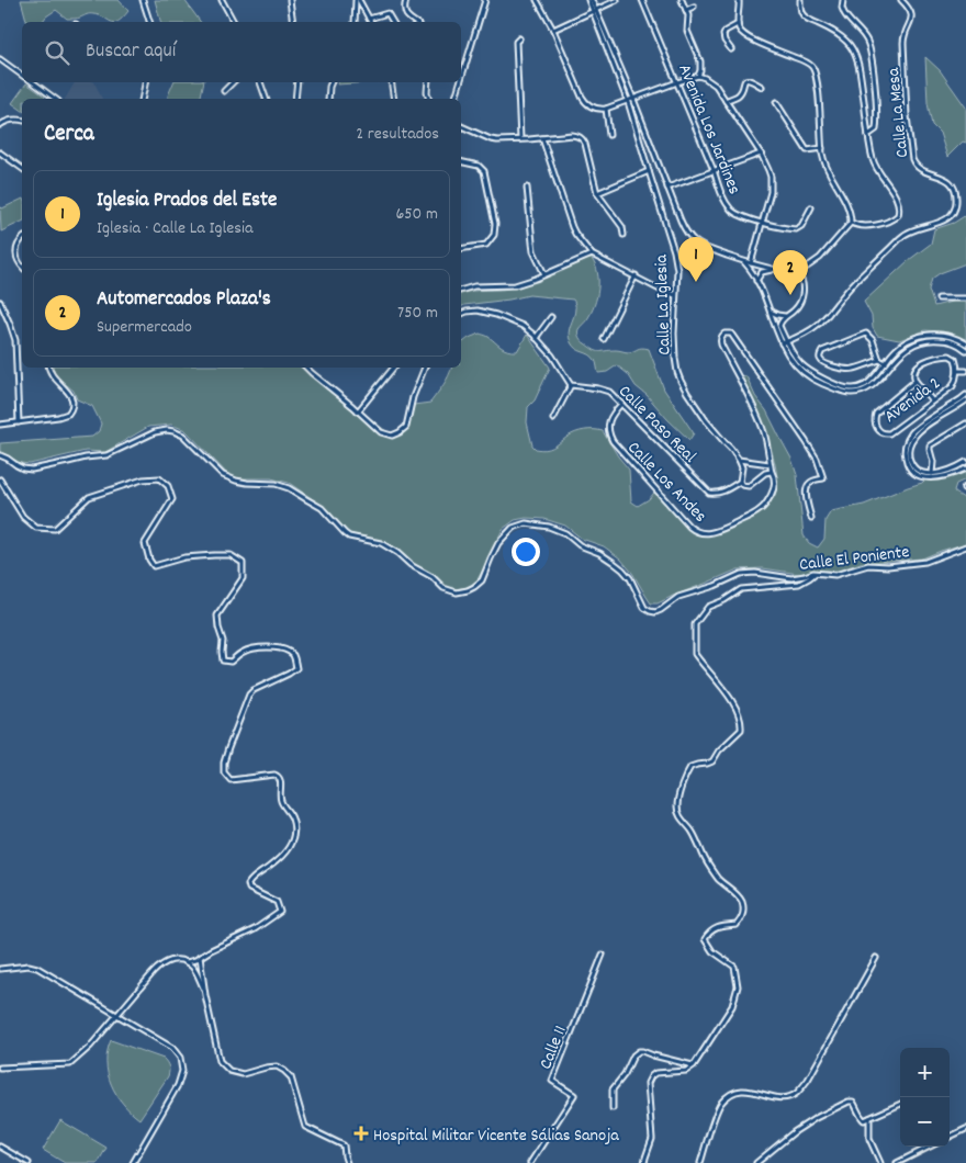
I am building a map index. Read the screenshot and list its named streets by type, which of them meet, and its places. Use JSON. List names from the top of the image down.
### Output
{
  "streets": {
    "street": [
      "Calle La Mesa",
      "Avenida Los Jardines",
      "Calle La Iglesia",
      "Avenida 2",
      "Calle Paso Real",
      "Calle Los Andes",
      "Calle El Poniente",
      "Calle 11"
    ]
  },
  "crossings": [
    ["Calle Paso Real", "Calle Los Andes"]
  ],
  "places": {
    "health": ["Hospital Militar Vicente Sálias Sanoja"]
  },
  "page": {
    "search": "Buscar aquí",
    "heading": ["Cerca", "2 resultados"],
    "list": [
      {
        "mark": "1",
        "name": "Iglesia Prados del Este",
        "note": "Iglesia · Calle La Iglesia",
        "value": "650 m"
      },
      {
        "mark": "2",
        "name": "Automercados Plaza's",
        "note": "Supermercado",
        "value": "750 m"
      }
    ],
    "pins": ["1", "2"],
    "map_buttons": ["+", "−"]
  }
}
